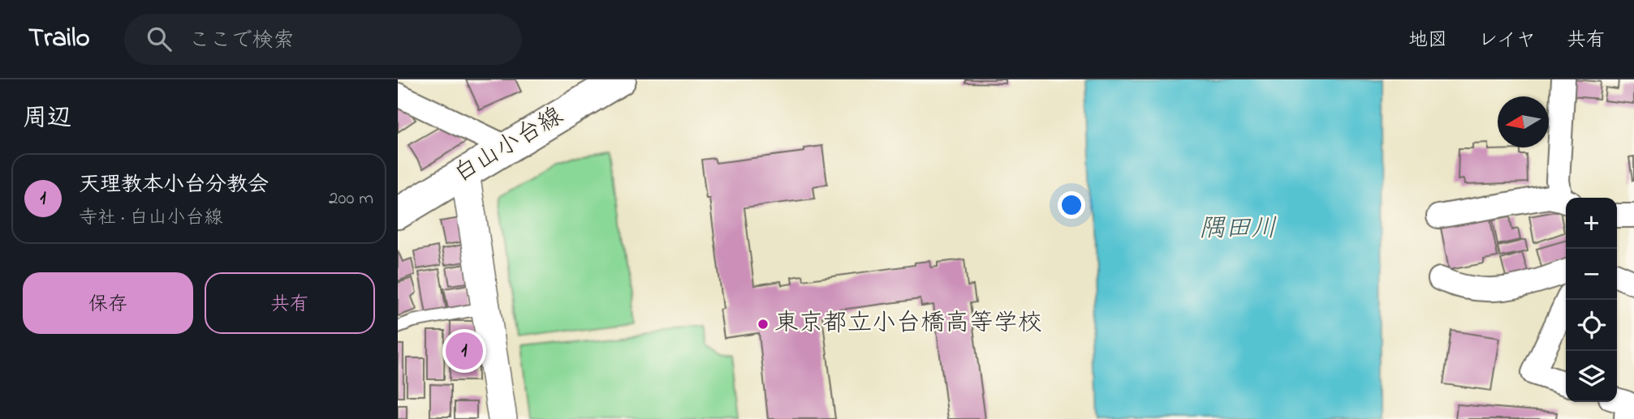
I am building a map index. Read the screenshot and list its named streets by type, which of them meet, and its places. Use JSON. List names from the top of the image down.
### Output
{
  "streets": {
    "main road": ["白山小台線"]
  },
  "water": ["隅田川"],
  "places": ["東京都立小台橋高等学校"],
  "north": "left",
  "page": {
    "header": "Trailo",
    "search": "ここで検索",
    "nav": ["地図", "レイヤ", "共有"],
    "heading": "周辺",
    "list": [
      {
        "mark": "1",
        "name": "天理教本小台分教会",
        "note": "寺社 · 白山小台線",
        "value": "200 m"
      }
    ],
    "map_buttons": ["+", "−"],
    "buttons": ["保存", "共有"],
    "pins": "1"
  }
}
